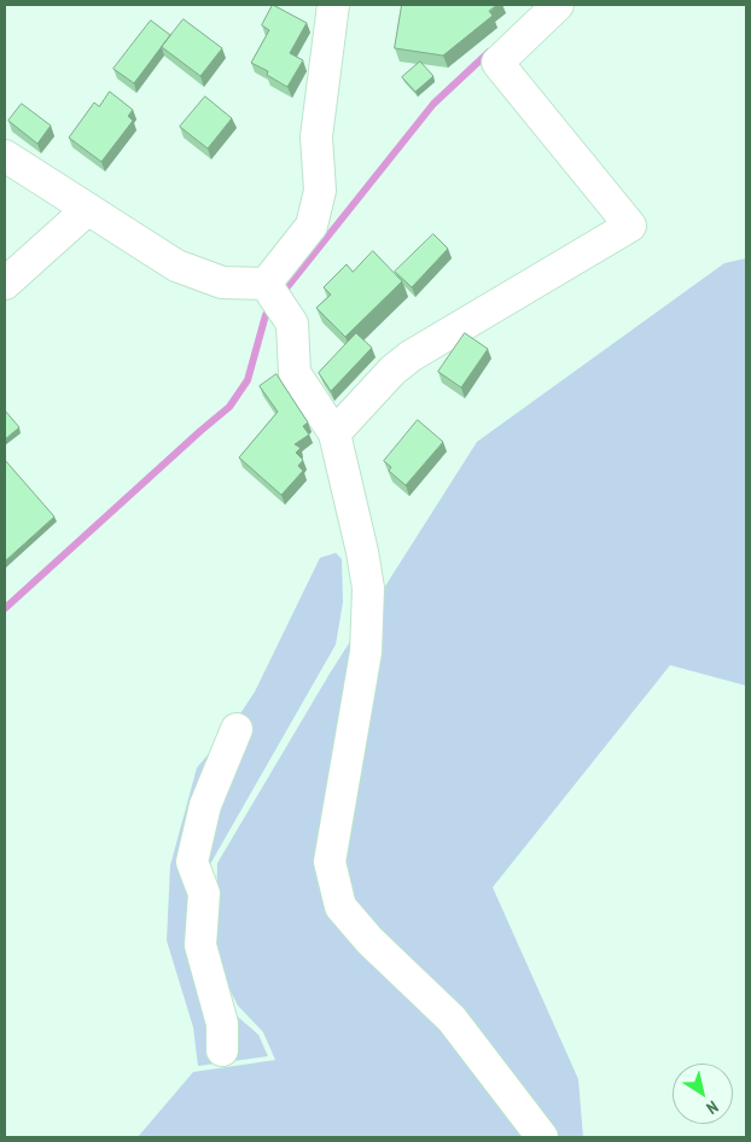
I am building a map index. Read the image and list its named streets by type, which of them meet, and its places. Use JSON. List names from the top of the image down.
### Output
{
  "north": "bottom right"
}
